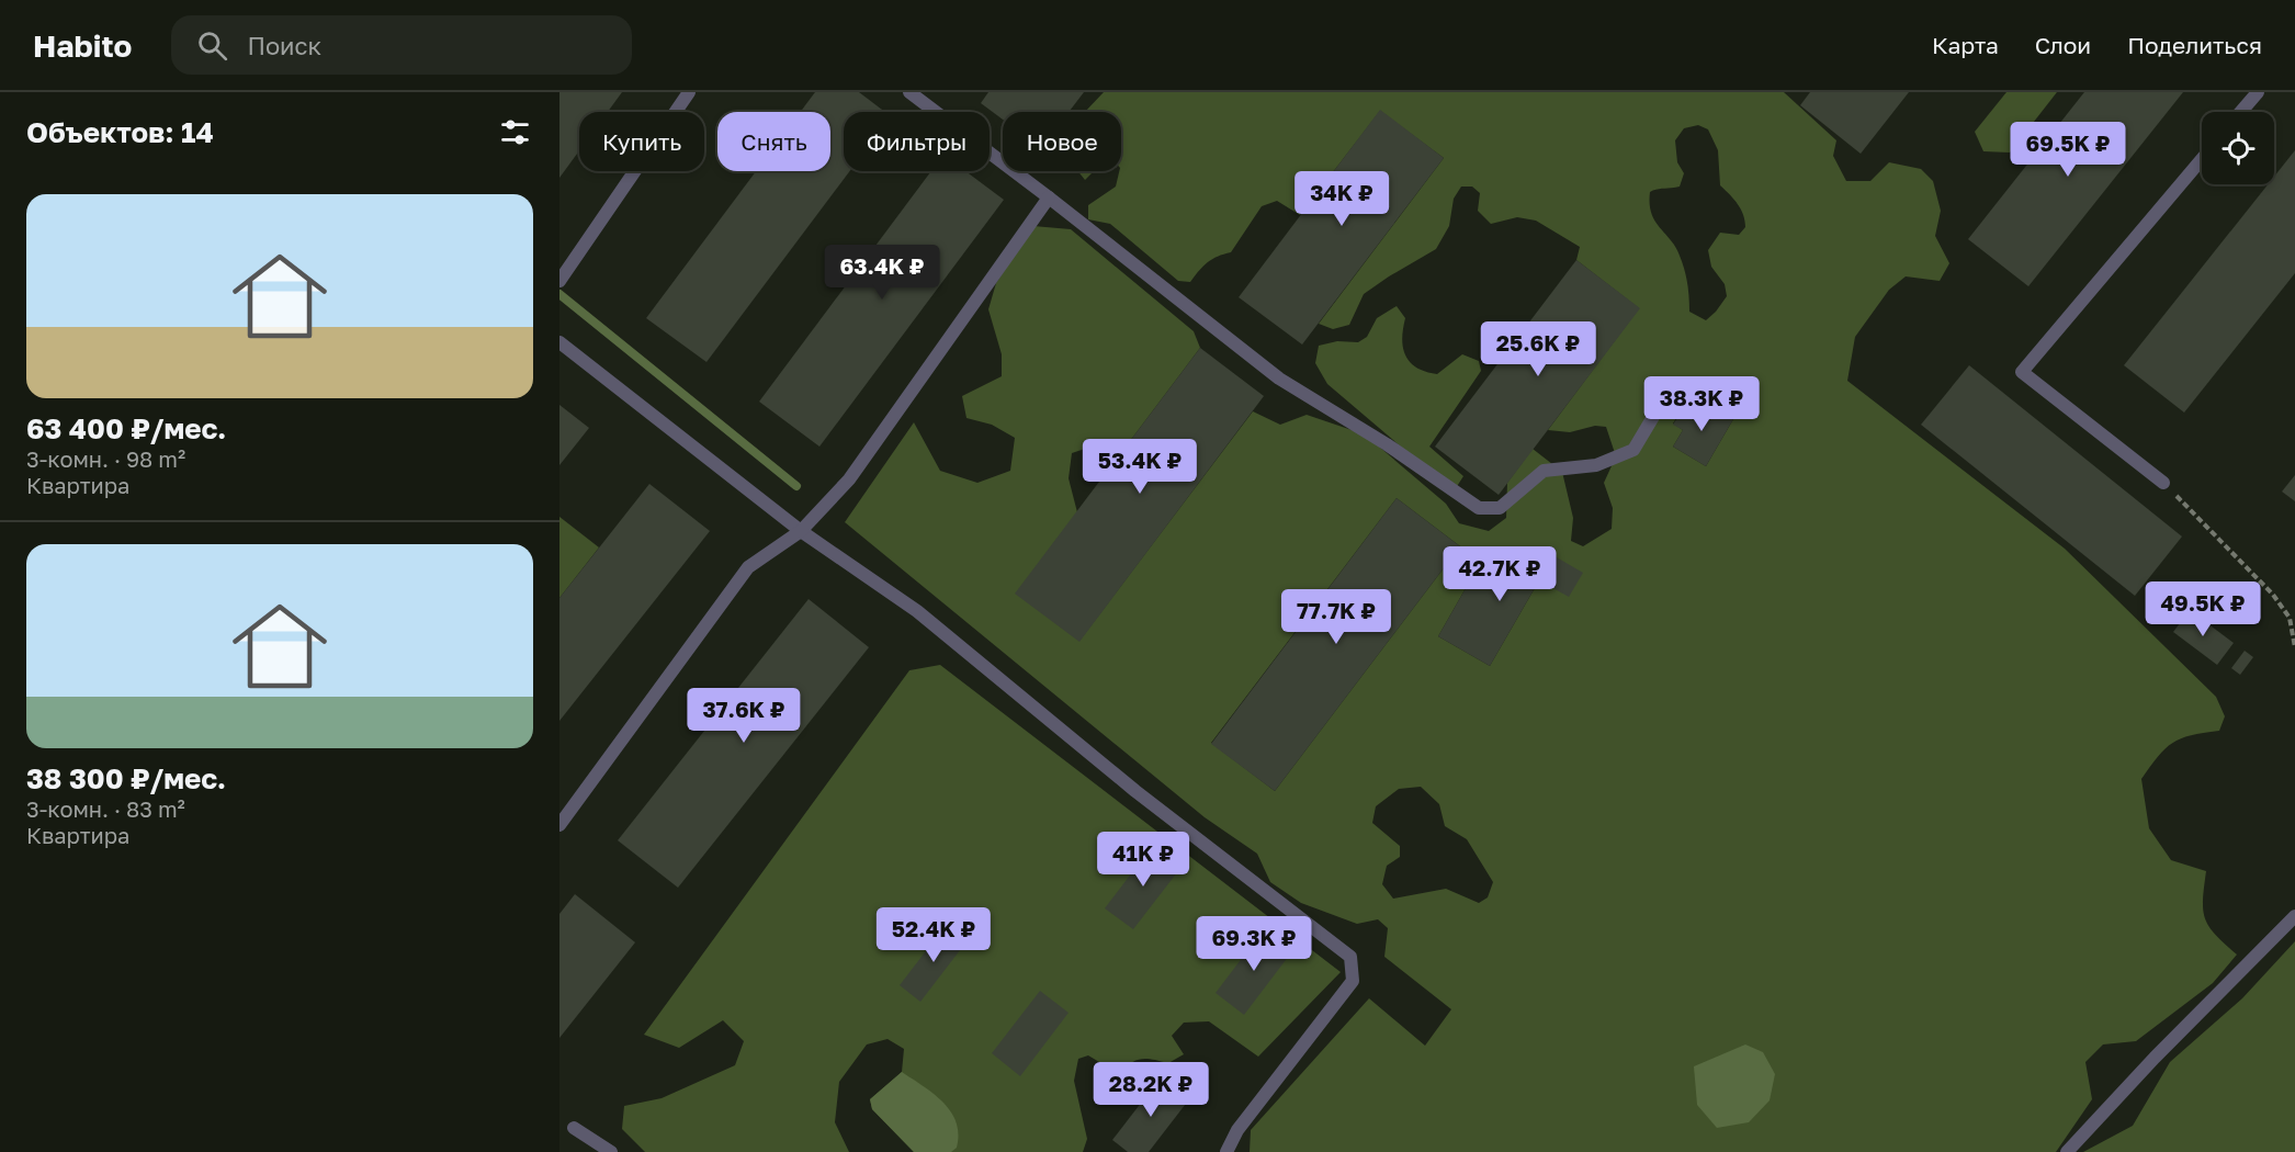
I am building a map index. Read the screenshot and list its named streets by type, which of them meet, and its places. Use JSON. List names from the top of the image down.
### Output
{
  "page": {
    "header": "Habito",
    "search": "Поиск",
    "nav": ["Карта", "Слои", "Поделиться"],
    "heading": "Объектов: 14",
    "chip": [
      "Купить",
      "Снять",
      "Фильтры",
      "Новое"
    ],
    "price": [
      "69.5K ₽",
      "34K ₽",
      "63.4K ₽",
      "25.6K ₽",
      "38.3K ₽",
      "53.4K ₽",
      "42.7K ₽",
      "49.5K ₽",
      "77.7K ₽",
      "37.6K ₽",
      "41K ₽",
      "52.4K ₽",
      "69.3K ₽",
      "28.2K ₽"
    ],
    "list": [
      {
        "name": "63 400 ₽/мес.",
        "note": "3-комн. · 98 m² · Квартира"
      },
      {
        "name": "38 300 ₽/мес.",
        "note": "3-комн. · 83 m² · Квартира"
      }
    ]
  }
}
